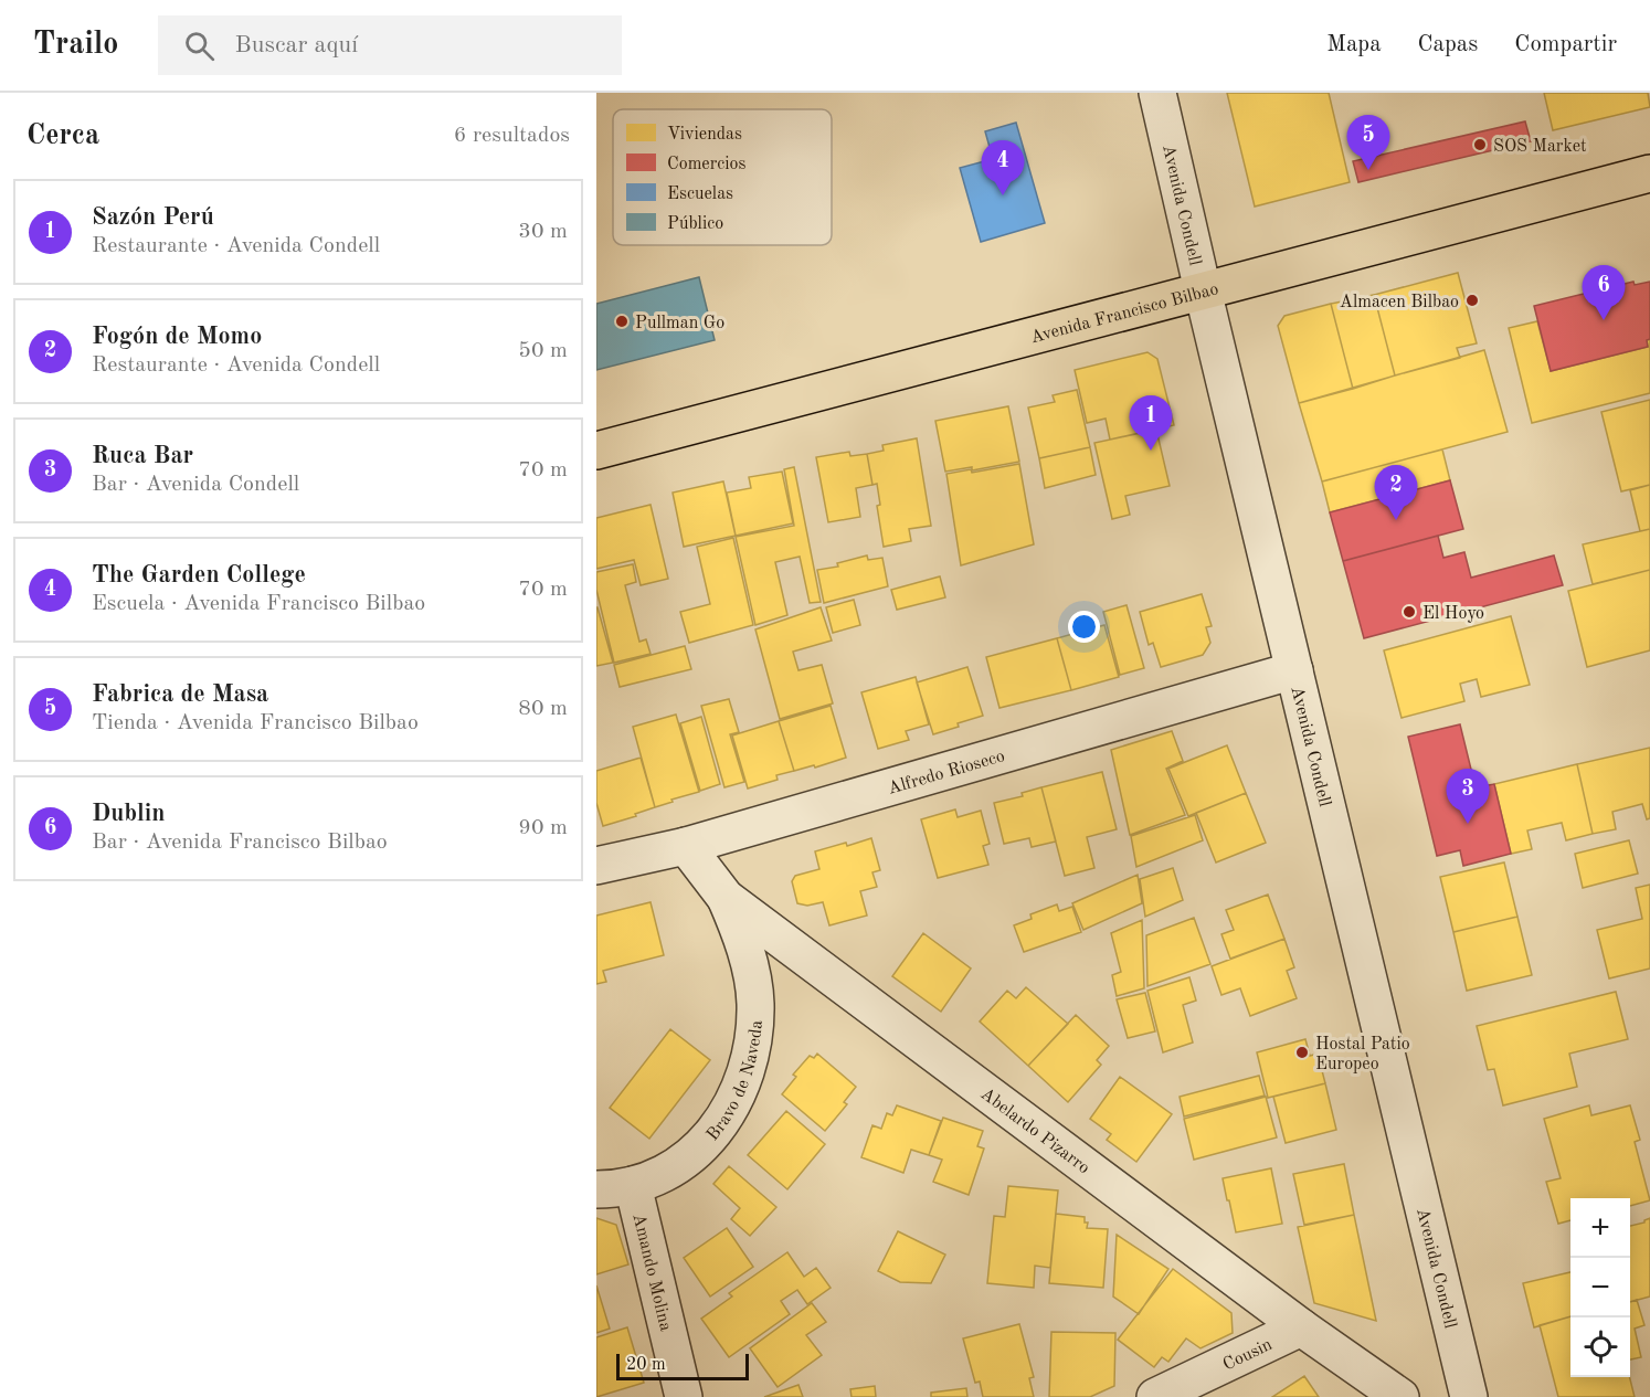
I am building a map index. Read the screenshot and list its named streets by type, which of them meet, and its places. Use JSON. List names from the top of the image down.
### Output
{
  "streets": {
    "main road": ["Avenida Francisco Bilbao"],
    "street": [
      "Avenida Condell",
      "Alfredo Rioseco",
      "Bravo de Naveda",
      "Abelardo Pizarro",
      "Amando Molina",
      "Cousin"
    ]
  },
  "crossings": [
    ["Avenida Condell", "Avenida Francisco Bilbao"],
    ["Avenida Condell", "Alfredo Rioseco"],
    ["Alfredo Rioseco", "Abelardo Pizarro"],
    ["Bravo de Naveda", "Abelardo Pizarro"],
    ["Bravo de Naveda", "Amando Molina"],
    ["Abelardo Pizarro", "Cousin"]
  ],
  "places": [
    "SOS Market",
    "Almacen Bilbao",
    "Pullman Go",
    "El Hoyo",
    "Hostal Patio Europeo"
  ],
  "legend": [
    "Viviendas",
    "Comercios",
    "Escuelas",
    "Público"
  ],
  "scale_bar": "20 m",
  "page": {
    "header": "Trailo",
    "search": "Buscar aquí",
    "nav": ["Mapa", "Capas", "Compartir"],
    "heading": ["Cerca", "6 resultados"],
    "pins": [
      "5",
      "4",
      "6",
      "1",
      "2",
      "3"
    ],
    "list": [
      {
        "mark": "1",
        "name": "Sazón Perú",
        "note": "Restaurante · Avenida Condell",
        "value": "30 m"
      },
      {
        "mark": "2",
        "name": "Fogón de Momo",
        "note": "Restaurante · Avenida Condell",
        "value": "50 m"
      },
      {
        "mark": "3",
        "name": "Ruca Bar",
        "note": "Bar · Avenida Condell",
        "value": "70 m"
      },
      {
        "mark": "4",
        "name": "The Garden College",
        "note": "Escuela · Avenida Francisco Bilbao",
        "value": "70 m"
      },
      {
        "mark": "5",
        "name": "Fabrica de Masa",
        "note": "Tienda · Avenida Francisco Bilbao",
        "value": "80 m"
      },
      {
        "mark": "6",
        "name": "Dublin",
        "note": "Bar · Avenida Francisco Bilbao",
        "value": "90 m"
      }
    ],
    "map_buttons": ["+", "−"],
    "scale": "20 m"
  }
}
